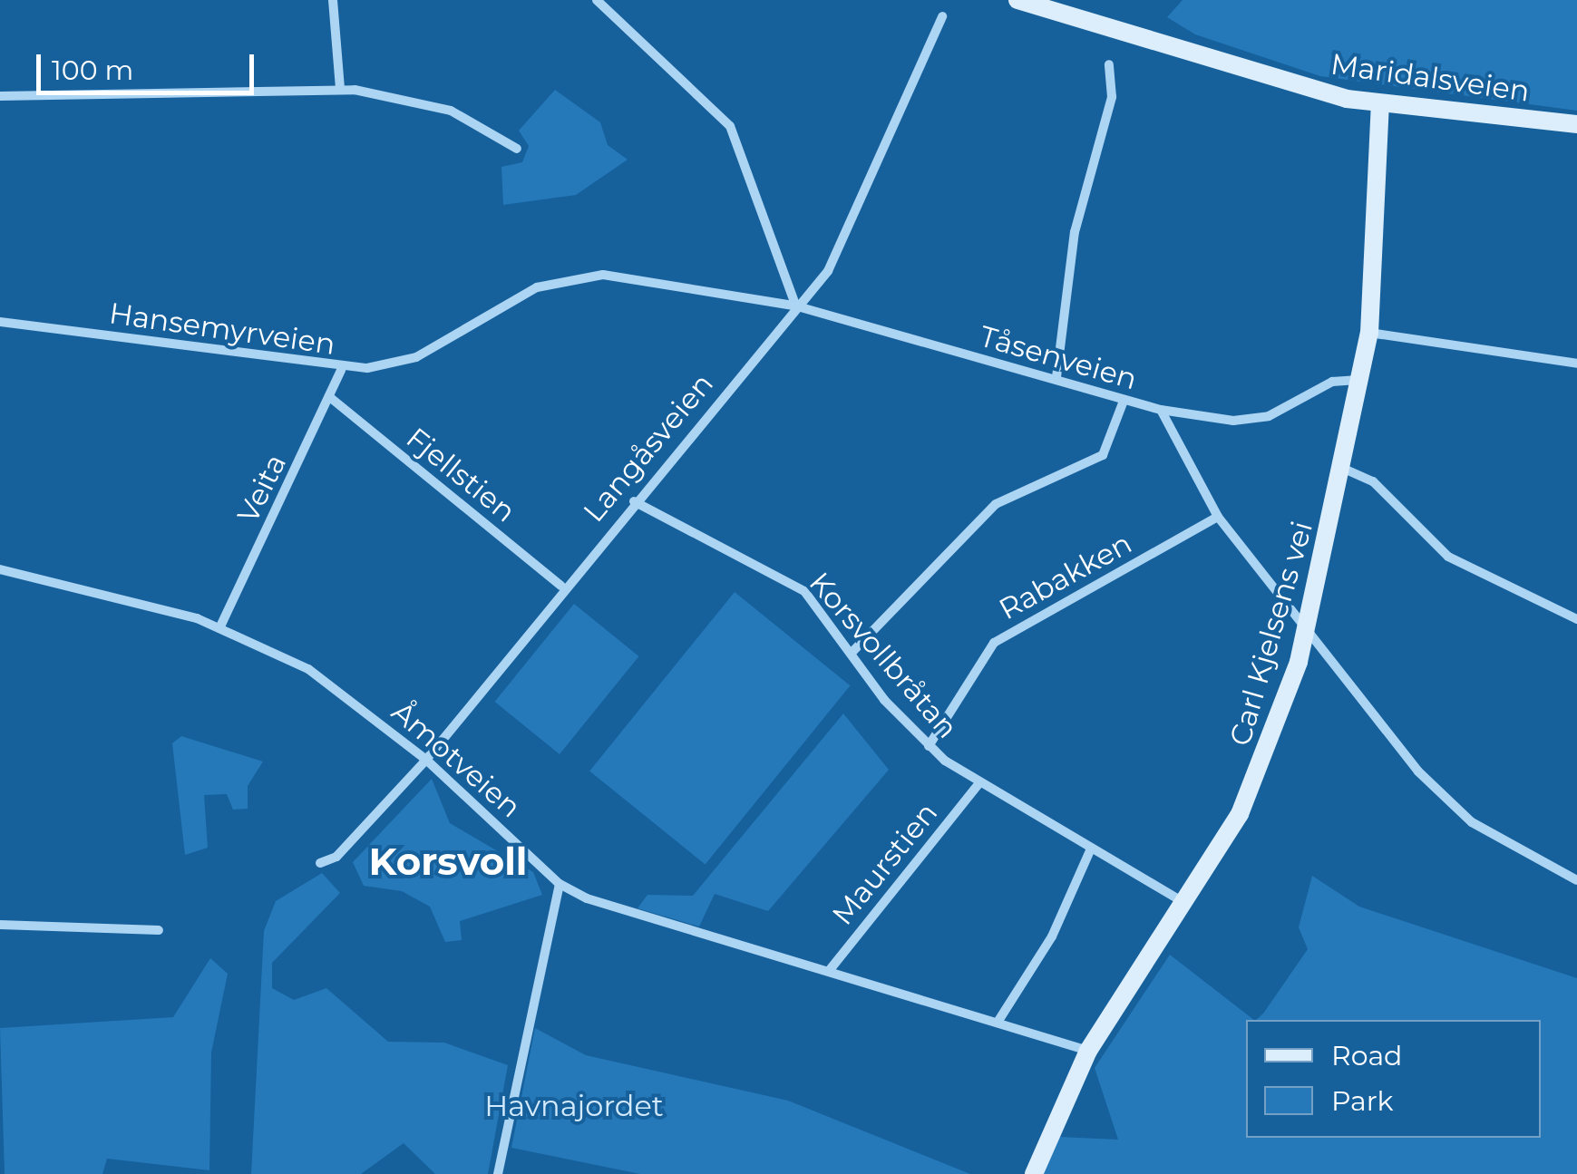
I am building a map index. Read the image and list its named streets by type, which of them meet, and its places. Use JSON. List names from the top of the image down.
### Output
{
  "streets": {
    "main road": ["Maridalsveien", "Carl Kjelsens vei"],
    "street": [
      "Hansemyrveien",
      "Tåsenveien",
      "Langåsveien",
      "Fjellstien",
      "Veita",
      "Rabakken",
      "Korsvollbråtan",
      "Åmotveien",
      "Maurstien"
    ]
  },
  "crossings": [
    ["Maridalsveien", "Carl Kjelsens vei"],
    ["Hansemyrveien", "Tåsenveien"],
    ["Hansemyrveien", "Langåsveien"],
    ["Hansemyrveien", "Veita"],
    ["Tåsenveien", "Langåsveien"],
    ["Tåsenveien", "Rabakken"],
    ["Tåsenveien", "Carl Kjelsens vei"],
    ["Langåsveien", "Fjellstien"],
    ["Langåsveien", "Korsvollbråtan"],
    ["Langåsveien", "Åmotveien"],
    ["Fjellstien", "Veita"],
    ["Veita", "Åmotveien"],
    ["Rabakken", "Korsvollbråtan"],
    ["Carl Kjelsens vei", "Korsvollbråtan"],
    ["Carl Kjelsens vei", "Åmotveien"],
    ["Korsvollbråtan", "Maurstien"],
    ["Åmotveien", "Maurstien"]
  ],
  "districts": ["Korsvoll"],
  "parks": ["Havnajordet"],
  "legend": ["Road", "Park"],
  "scale_bar": "100 m"
}
